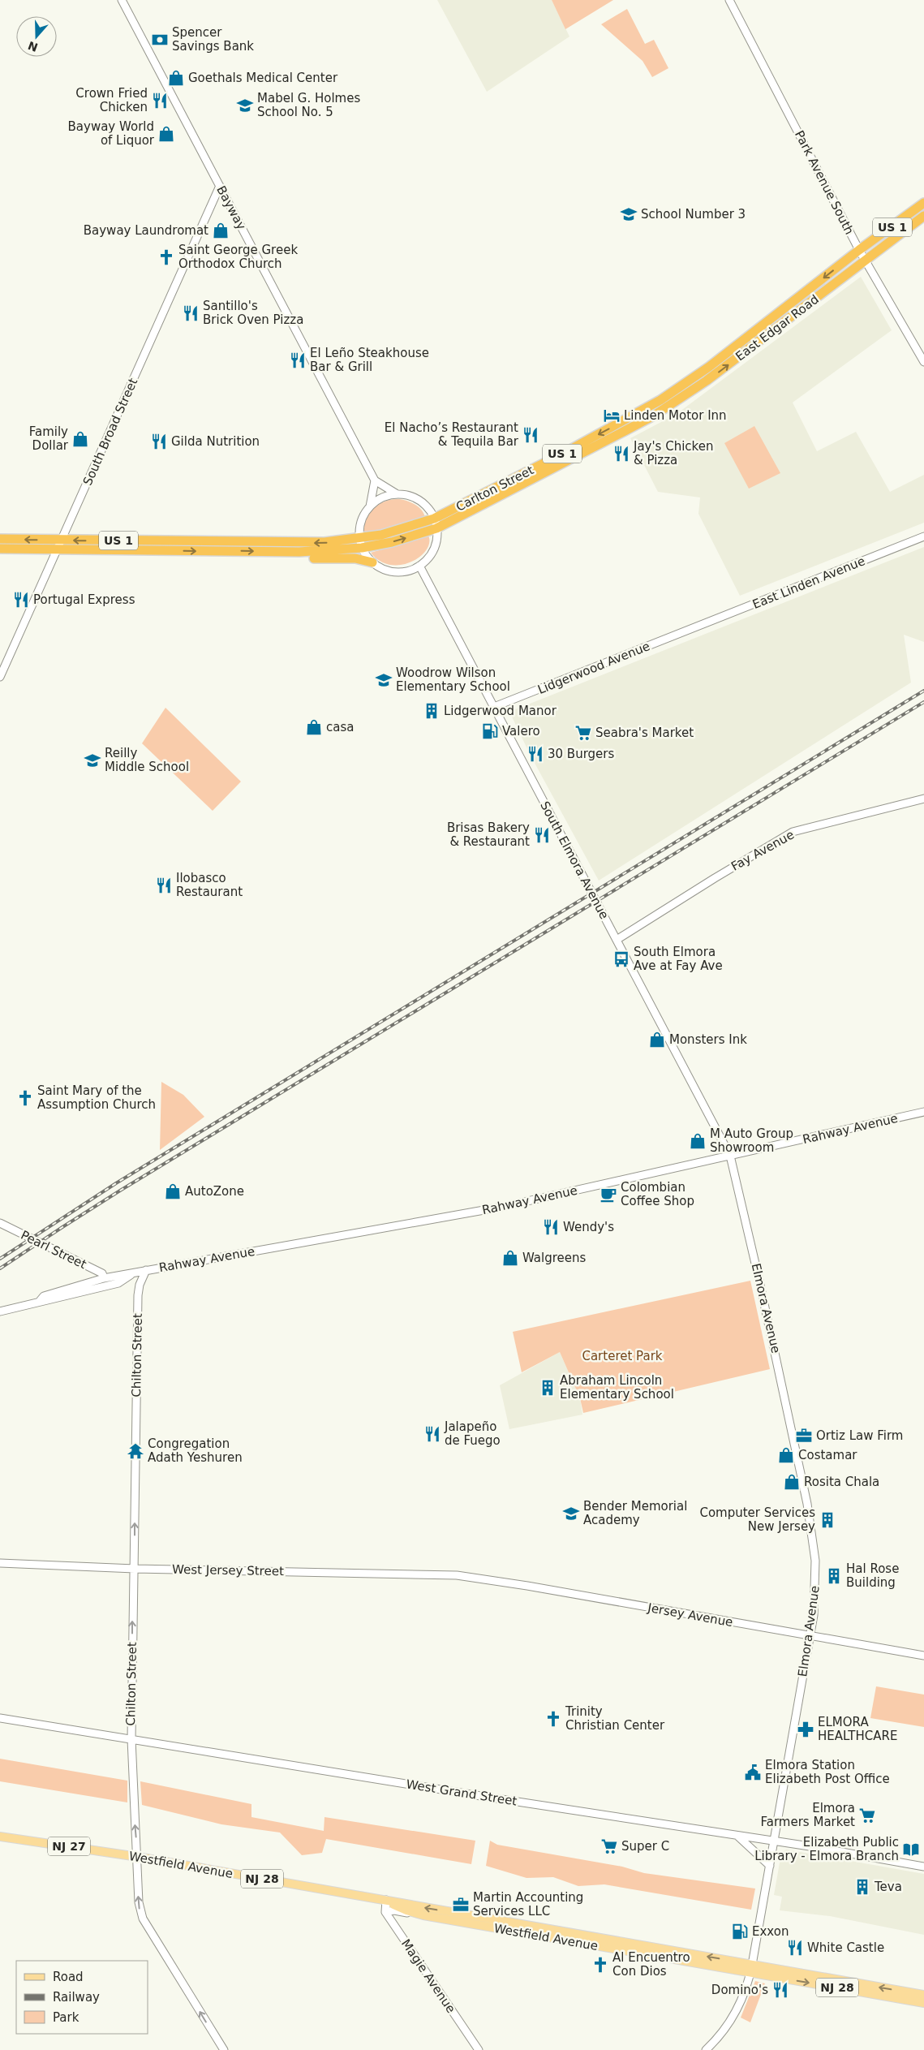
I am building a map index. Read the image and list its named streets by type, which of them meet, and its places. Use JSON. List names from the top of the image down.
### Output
{
  "streets": {
    "highway": ["US 1", "East Edgar Road", "Carlton Street"],
    "main road": ["NJ 27", "Westfield Avenue", "NJ 28"],
    "street": [
      "Park Avenue South",
      "Bayway",
      "South Broad Street",
      "East Linden Avenue",
      "Lidgerwood Avenue",
      "Fay Avenue",
      "South Elmora Avenue",
      "Rahway Avenue",
      "Pearl Street",
      "Elmora Avenue",
      "Chilton Street",
      "West Jersey Street",
      "Jersey Avenue",
      "West Grand Street",
      "Magie Avenue"
    ]
  },
  "crossings": [
    ["Park Avenue South", "East Edgar Road"],
    ["Bayway", "South Broad Street"],
    ["US 1", "South Broad Street"],
    ["US 1", "Carlton Street"],
    ["East Edgar Road", "Carlton Street"],
    ["East Linden Avenue", "Lidgerwood Avenue"],
    ["Lidgerwood Avenue", "South Elmora Avenue"],
    ["Fay Avenue", "South Elmora Avenue"],
    ["South Elmora Avenue", "Rahway Avenue"],
    ["South Elmora Avenue", "Elmora Avenue"],
    ["Rahway Avenue", "Pearl Street"],
    ["Rahway Avenue", "Elmora Avenue"],
    ["Rahway Avenue", "Chilton Street"],
    ["Elmora Avenue", "Jersey Avenue"],
    ["Elmora Avenue", "West Grand Street"],
    ["Elmora Avenue", "Westfield Avenue"],
    ["Chilton Street", "West Jersey Street"],
    ["Chilton Street", "West Grand Street"],
    ["Chilton Street", "Westfield Avenue"],
    ["West Jersey Street", "Jersey Avenue"]
  ],
  "one_way": ["Carlton Street", "Chilton Street"],
  "parks": ["Carteret Park"],
  "places": {
    "bank": ["Spencer Savings Bank"],
    "shop": [
      "Goethals Medical Center",
      "Bayway World of Liquor",
      "Bayway Laundromat",
      "Family Dollar",
      "casa",
      "Monsters Ink",
      "M Auto Group Showroom",
      "AutoZone",
      "Walgreens",
      "Costamar",
      "Rosita Chala"
    ],
    "restaurant": [
      "Crown Fried Chicken",
      "Santillo's Brick Oven Pizza",
      "El Leño Steakhouse Bar & Grill",
      "El Nacho’s Restaurant & Tequila Bar",
      "Gilda Nutrition",
      "Jay's Chicken & Pizza",
      "Portugal Express",
      "30 Burgers",
      "Brisas Bakery & Restaurant",
      "Ilobasco Restaurant",
      "Wendy's",
      "Jalapeño de Fuego",
      "White Castle",
      "Domino's"
    ],
    "school or university": [
      "Mabel G. Holmes School No. 5",
      "School Number 3",
      "Woodrow Wilson Elementary School",
      "Reilly Middle School",
      "Bender Memorial Academy"
    ],
    "church": [
      "Saint George Greek Orthodox Church",
      "Saint Mary of the Assumption Church",
      "Trinity Christian Center",
      "Al Encuentro Con Dios"
    ],
    "hotel": ["Linden Motor Inn"],
    "building": [
      "Lidgerwood Manor",
      "Abraham Lincoln Elementary School",
      "Computer Services New Jersey",
      "Hal Rose Building",
      "Teva"
    ],
    "fuel station": ["Valero", "Exxon"],
    "supermarket": ["Seabra's Market", "Elmora Farmers Market", "Super C"],
    "bus stop": ["South Elmora Ave at Fay Ave"],
    "cafe": ["Colombian Coffee Shop"],
    "office": ["Ortiz Law Firm", "Martin Accounting Services LLC"],
    "temple": ["Congregation Adath Yeshuren"],
    "pharmacy": ["ELMORA HEALTHCARE"],
    "public building": ["Elmora Station Elizabeth Post Office"],
    "library": ["Elizabeth Public Library - Elmora Branch"]
  },
  "legend": ["Road", "Railway", "Park"],
  "north": "bottom"
}
